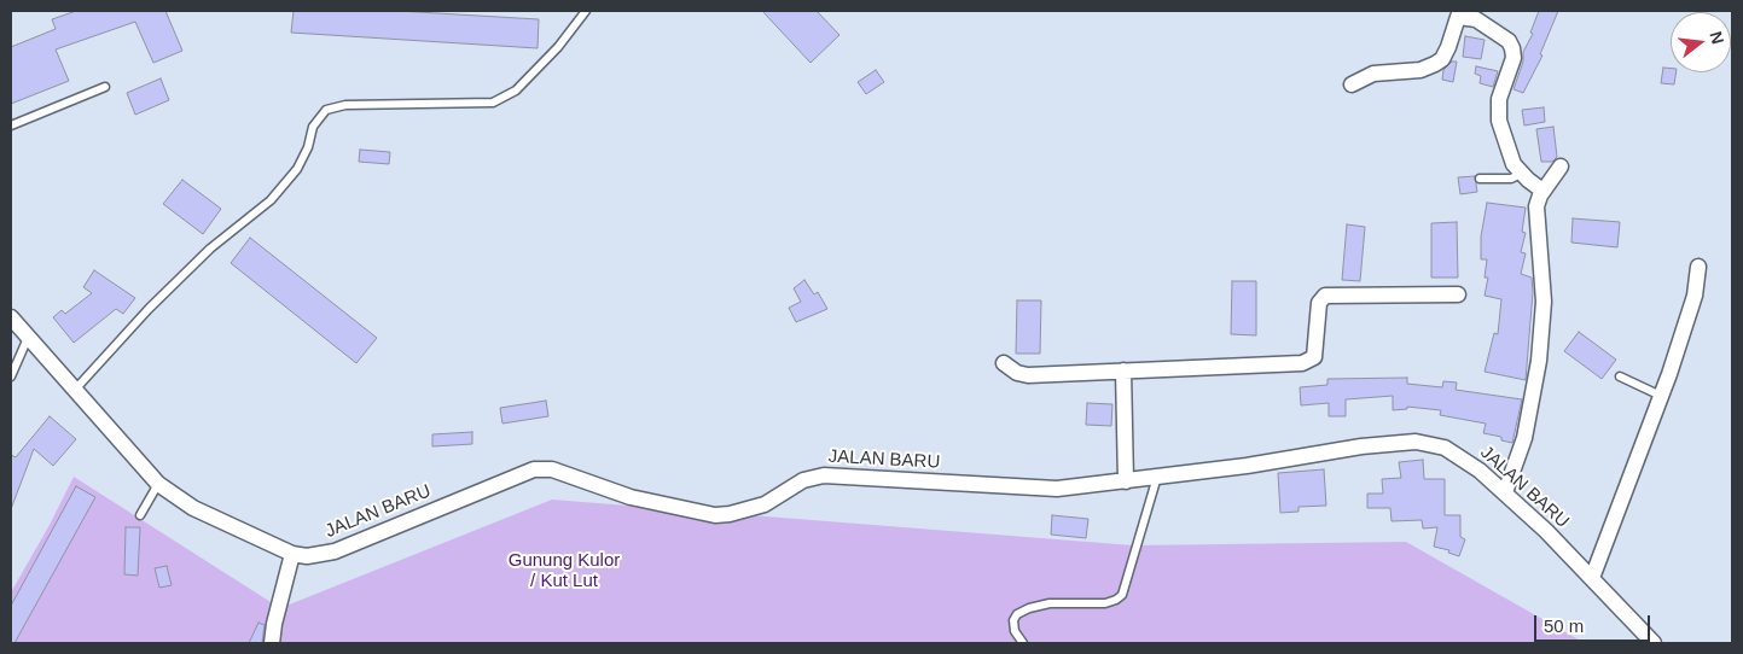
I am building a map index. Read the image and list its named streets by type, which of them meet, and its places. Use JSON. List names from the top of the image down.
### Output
{
  "streets": {
    "street": ["JALAN BARU"]
  },
  "parks": ["Gunung Kulor / Kut Lut"],
  "scale_bar": "50 m",
  "north": "right"
}
